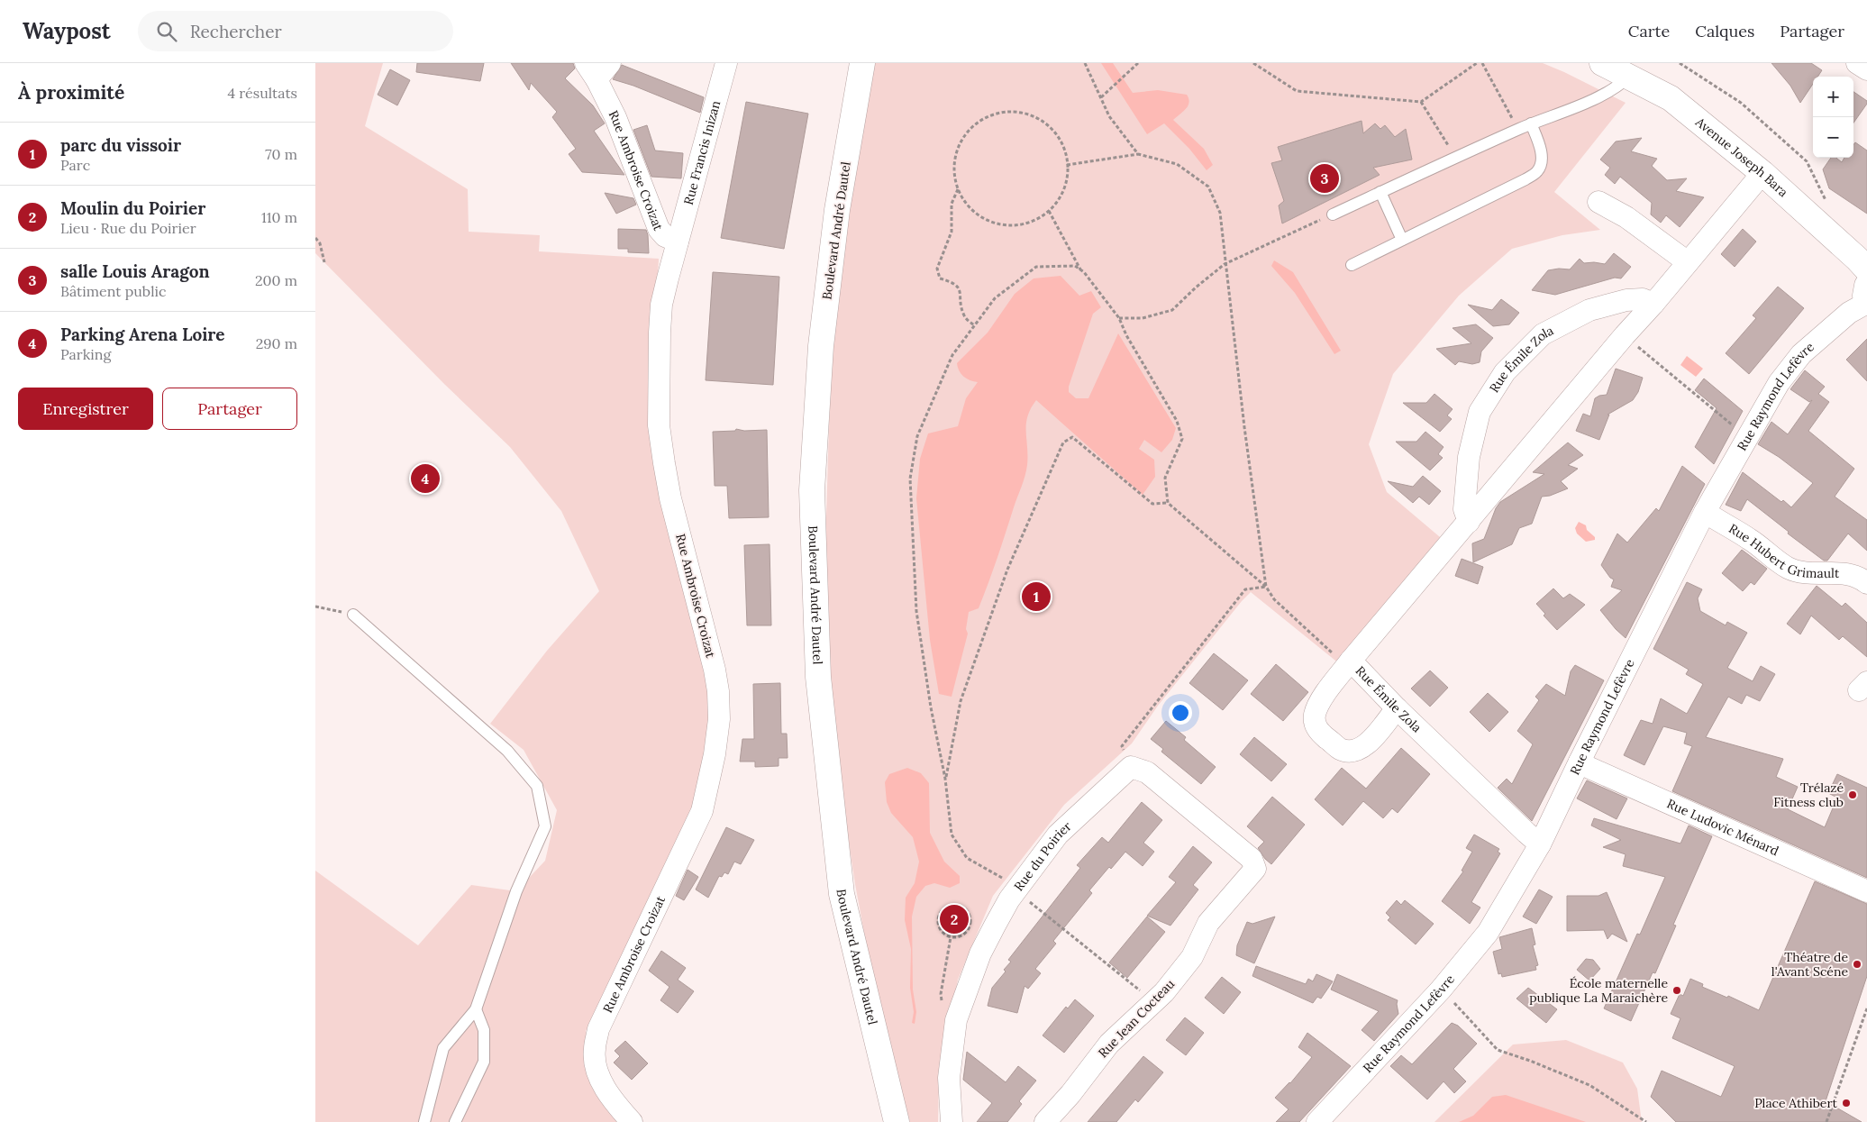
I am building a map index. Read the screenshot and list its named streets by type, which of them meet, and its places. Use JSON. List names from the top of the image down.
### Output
{
  "streets": {
    "main road": ["Avenue Joseph Bara", "Boulevard André Dautel"],
    "street": [
      "Rue Francis Inizan",
      "Rue Ambroise Croizat",
      "Rue Émile Zola",
      "Rue Raymond Lefèvre",
      "Rue Hubert Grimault",
      "Rue Ludovic Ménard",
      "Rue du Poirier",
      "Rue Jean Cocteau"
    ]
  },
  "crossings": [
    ["Rue Francis Inizan", "Rue Ambroise Croizat"],
    ["Avenue Joseph Bara", "Rue Émile Zola"],
    ["Rue Émile Zola", "Rue Raymond Lefèvre"],
    ["Rue Raymond Lefèvre", "Rue Hubert Grimault"],
    ["Rue Raymond Lefèvre", "Rue Ludovic Ménard"],
    ["Rue du Poirier", "Rue Jean Cocteau"]
  ],
  "places": [
    "Trélazé Fitness club",
    "Théatre de l'Avant Scéne",
    "École maternelle publique La Maraichère",
    "Place Athibert"
  ],
  "page": {
    "header": "Waypost",
    "search": "Rechercher",
    "nav": ["Carte", "Calques", "Partager"],
    "heading": ["À proximité", "4 résultats"],
    "map_buttons": ["+", "−"],
    "list": [
      {
        "mark": "1",
        "name": "parc du vissoir",
        "note": "Parc",
        "value": "70 m"
      },
      {
        "mark": "2",
        "name": "Moulin du Poirier",
        "note": "Lieu · Rue du Poirier",
        "value": "110 m"
      },
      {
        "mark": "3",
        "name": "salle Louis Aragon",
        "note": "Bâtiment public",
        "value": "200 m"
      },
      {
        "mark": "4",
        "name": "Parking Arena Loire",
        "note": "Parking",
        "value": "290 m"
      }
    ],
    "pins": [
      "3",
      "4",
      "1",
      "2"
    ],
    "buttons": ["Enregistrer", "Partager"]
  }
}
